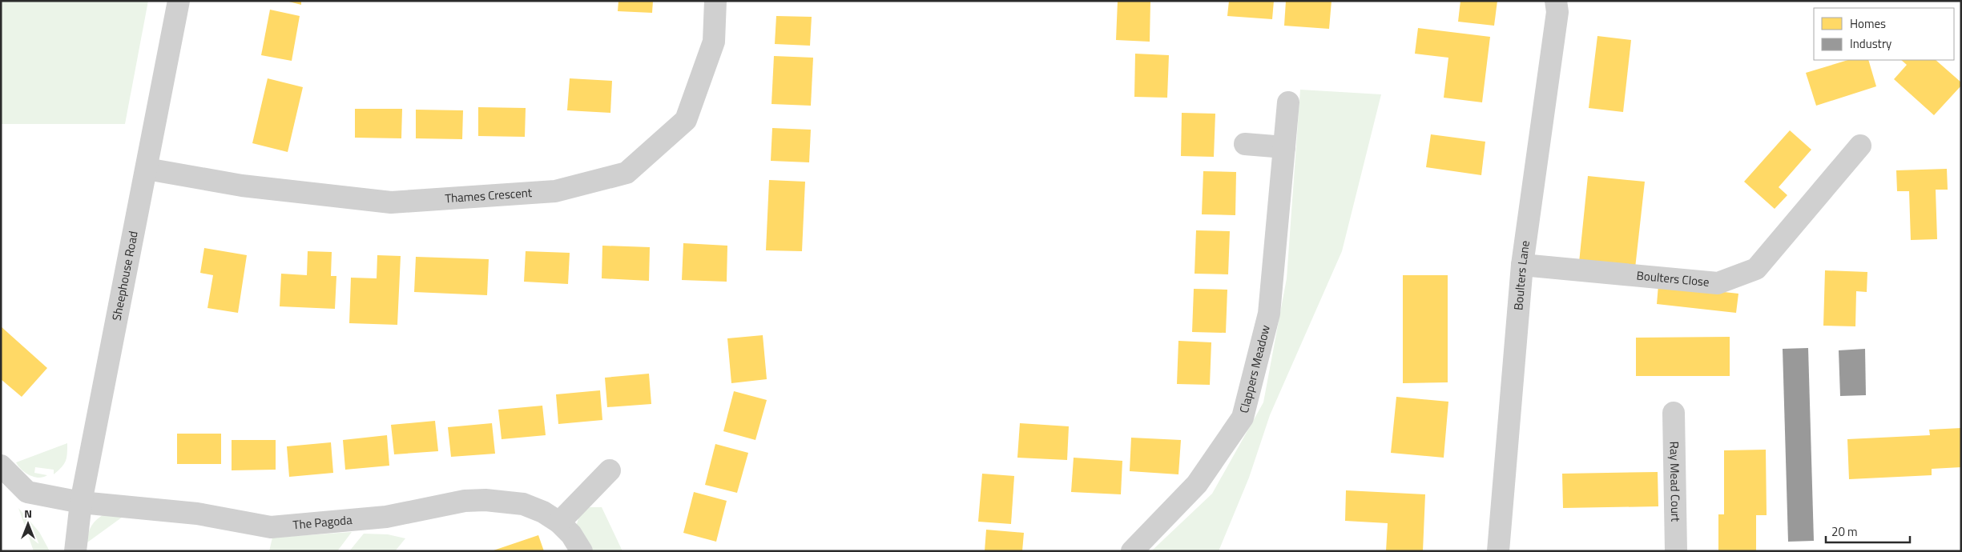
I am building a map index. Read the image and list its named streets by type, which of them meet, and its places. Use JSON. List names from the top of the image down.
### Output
{
  "streets": {
    "street": [
      "Thames Crescent",
      "Boulters Lane",
      "Sheephouse Road",
      "Boulters Close",
      "Clappers Meadow",
      "Ray Mead Court",
      "The Pagoda"
    ]
  },
  "crossings": [
    ["Thames Crescent", "Sheephouse Road"],
    ["Boulters Lane", "Boulters Close"],
    ["Sheephouse Road", "The Pagoda"]
  ],
  "legend": ["Homes", "Industry"],
  "scale_bar": "20 m",
  "north": "top"
}
